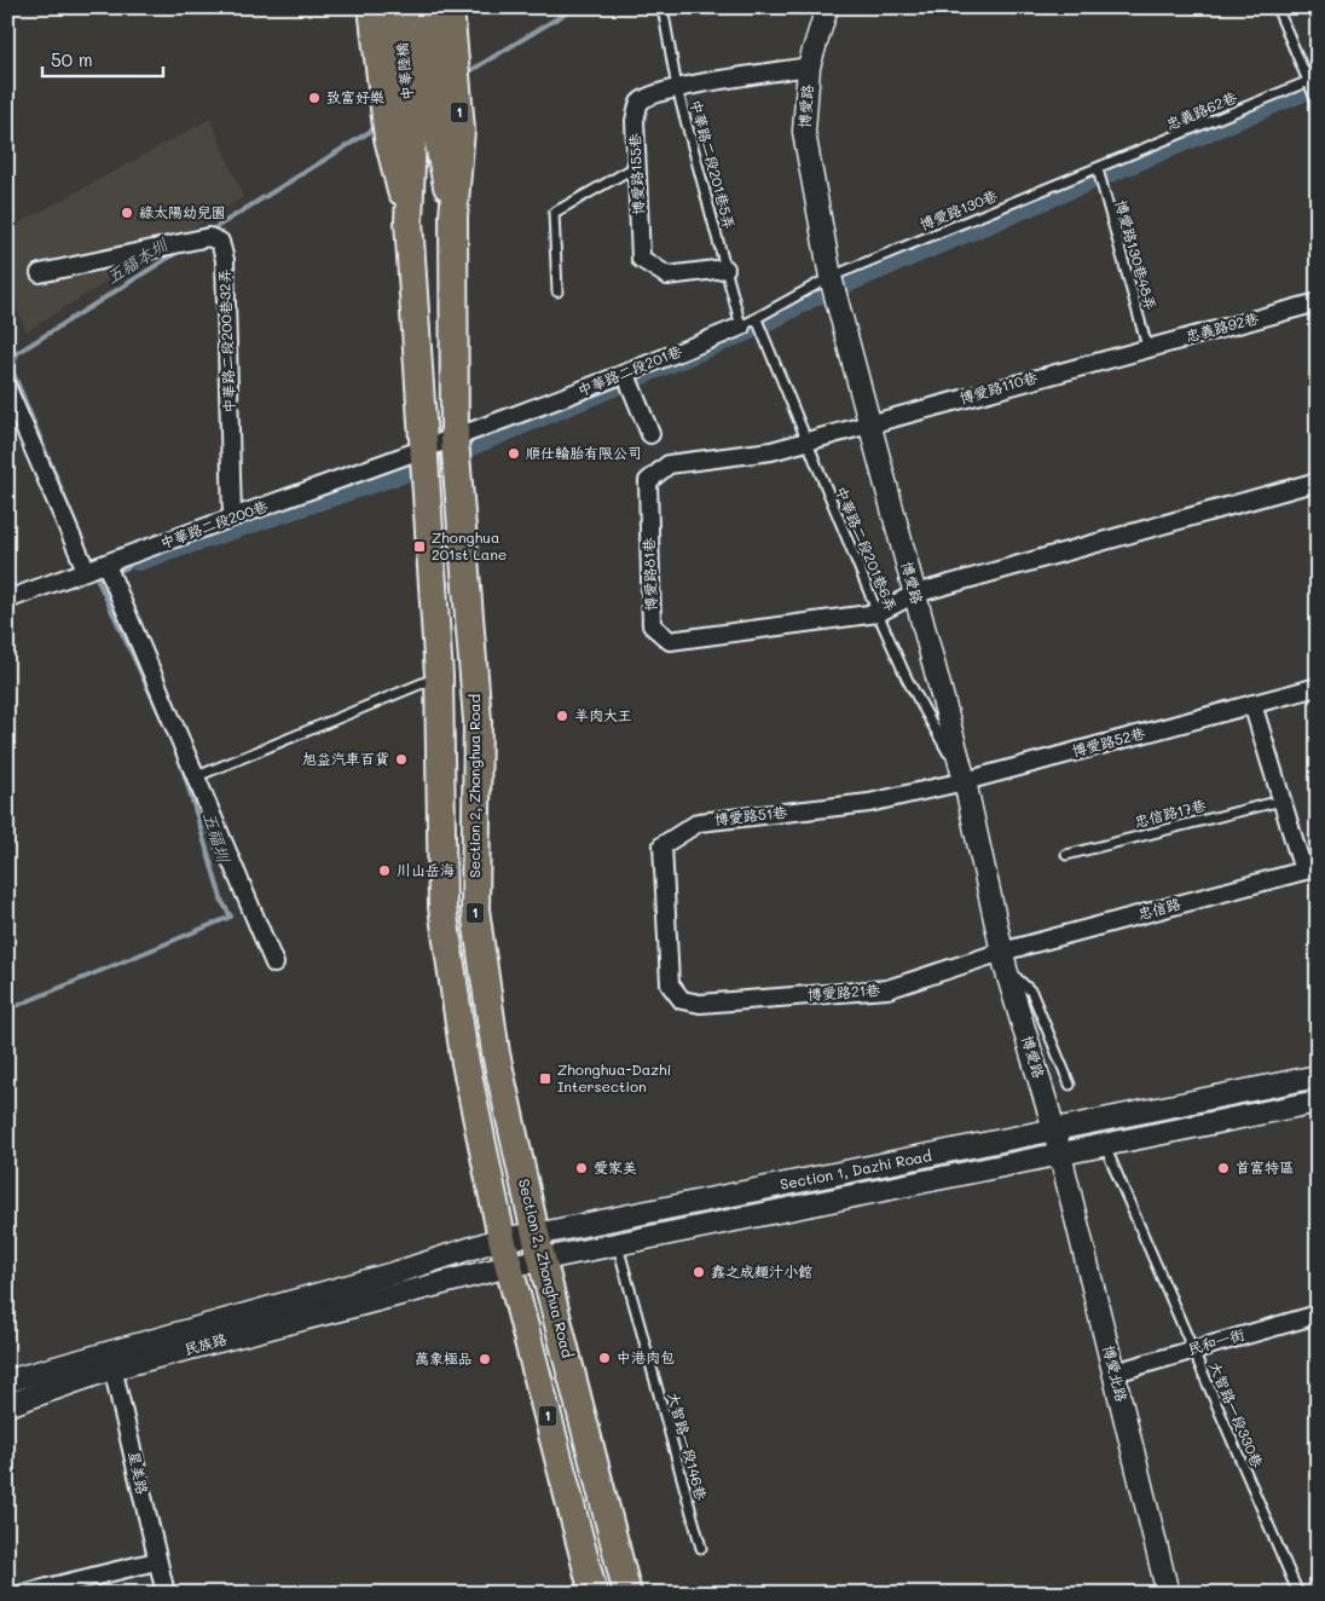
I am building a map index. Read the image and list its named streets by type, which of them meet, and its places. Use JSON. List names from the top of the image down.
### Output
{
  "streets": {
    "main road": ["中華陸橋", "1", "Section 2, Zhonghua Road"],
    "street": [
      "博愛路",
      "博愛路155巷",
      "忠義路92巷",
      "中華路二段200巷32弄",
      "中華路二段201巷",
      "博愛路110巷",
      "中華路二段200巷",
      "博愛路81巷",
      "博愛路52巷",
      "博愛路51巷",
      "忠信路",
      "博愛路21巷",
      "Section 1, Dazhi Road",
      "民和一街",
      "民族路",
      "博愛北路",
      "星美路"
    ],
    "lane": [
      "忠義路62巷",
      "中華路二段201巷5弄",
      "博愛路130巷",
      "博愛路130巷48弄",
      "中華路二段201巷6弄",
      "忠信路17巷",
      "大智路一段330巷",
      "大智路一段146巷"
    ]
  },
  "crossings": [
    ["中華陸橋", "1"],
    ["中華陸橋", "Section 2, Zhonghua Road"],
    ["博愛路", "博愛路155巷"],
    ["博愛路", "博愛路130巷"],
    ["博愛路", "中華路二段201巷"],
    ["博愛路", "博愛路110巷"],
    ["博愛路", "中華路二段201巷6弄"],
    ["博愛路", "博愛路81巷"],
    ["博愛路", "博愛路52巷"],
    ["博愛路", "博愛路51巷"],
    ["博愛路", "忠信路"],
    ["博愛路", "博愛路21巷"],
    ["博愛路", "Section 1, Dazhi Road"],
    ["博愛路", "博愛北路"],
    ["忠義路62巷", "博愛路130巷"],
    ["忠義路62巷", "博愛路130巷48弄"],
    ["1", "中華路二段201巷"],
    ["1", "中華路二段200巷"],
    ["1", "Section 2, Zhonghua Road"],
    ["1", "Section 1, Dazhi Road"],
    ["中華路二段201巷5弄", "博愛路155巷"],
    ["中華路二段201巷5弄", "中華路二段201巷"],
    ["中華路二段201巷5弄", "中華路二段201巷6弄"],
    ["博愛路130巷", "博愛路130巷48弄"],
    ["博愛路130巷", "中華路二段201巷"],
    ["博愛路130巷48弄", "忠義路92巷"],
    ["忠義路92巷", "博愛路110巷"],
    ["中華路二段200巷32弄", "中華路二段200巷"],
    ["中華路二段201巷", "中華路二段200巷"],
    ["中華路二段201巷", "中華路二段201巷6弄"],
    ["中華路二段201巷", "Section 2, Zhonghua Road"],
    ["博愛路110巷", "博愛路81巷"],
    ["中華路二段201巷6弄", "博愛路81巷"],
    ["中華路二段201巷6弄", "博愛路52巷"],
    ["中華路二段201巷6弄", "博愛路51巷"],
    ["博愛路52巷", "博愛路51巷"],
    ["Section 2, Zhonghua Road", "Section 1, Dazhi Road"],
    ["博愛路51巷", "博愛路21巷"],
    ["忠信路", "博愛路21巷"],
    ["Section 1, Dazhi Road", "民族路"],
    ["Section 1, Dazhi Road", "博愛北路"],
    ["Section 1, Dazhi Road", "大智路一段330巷"],
    ["Section 1, Dazhi Road", "大智路一段146巷"],
    ["民和一街", "博愛北路"],
    ["民和一街", "大智路一段330巷"],
    ["民族路", "星美路"]
  ],
  "water": ["五福本圳", "五福圳"],
  "places": {
    "other": [
      "致富好樂",
      "綠太陽幼兒園",
      "順仕輪胎有限公司",
      "羊肉大王",
      "旭益汽車百貨",
      "川山岳海",
      "愛家美",
      "首富特區",
      "鑫之成麵汁小館",
      "中港肉包",
      "萬象極品"
    ],
    "transit": ["Zhonghua 201st Lane", "Zhonghua-Dazhi Intersection"]
  },
  "scale_bar": "50 m"
}
